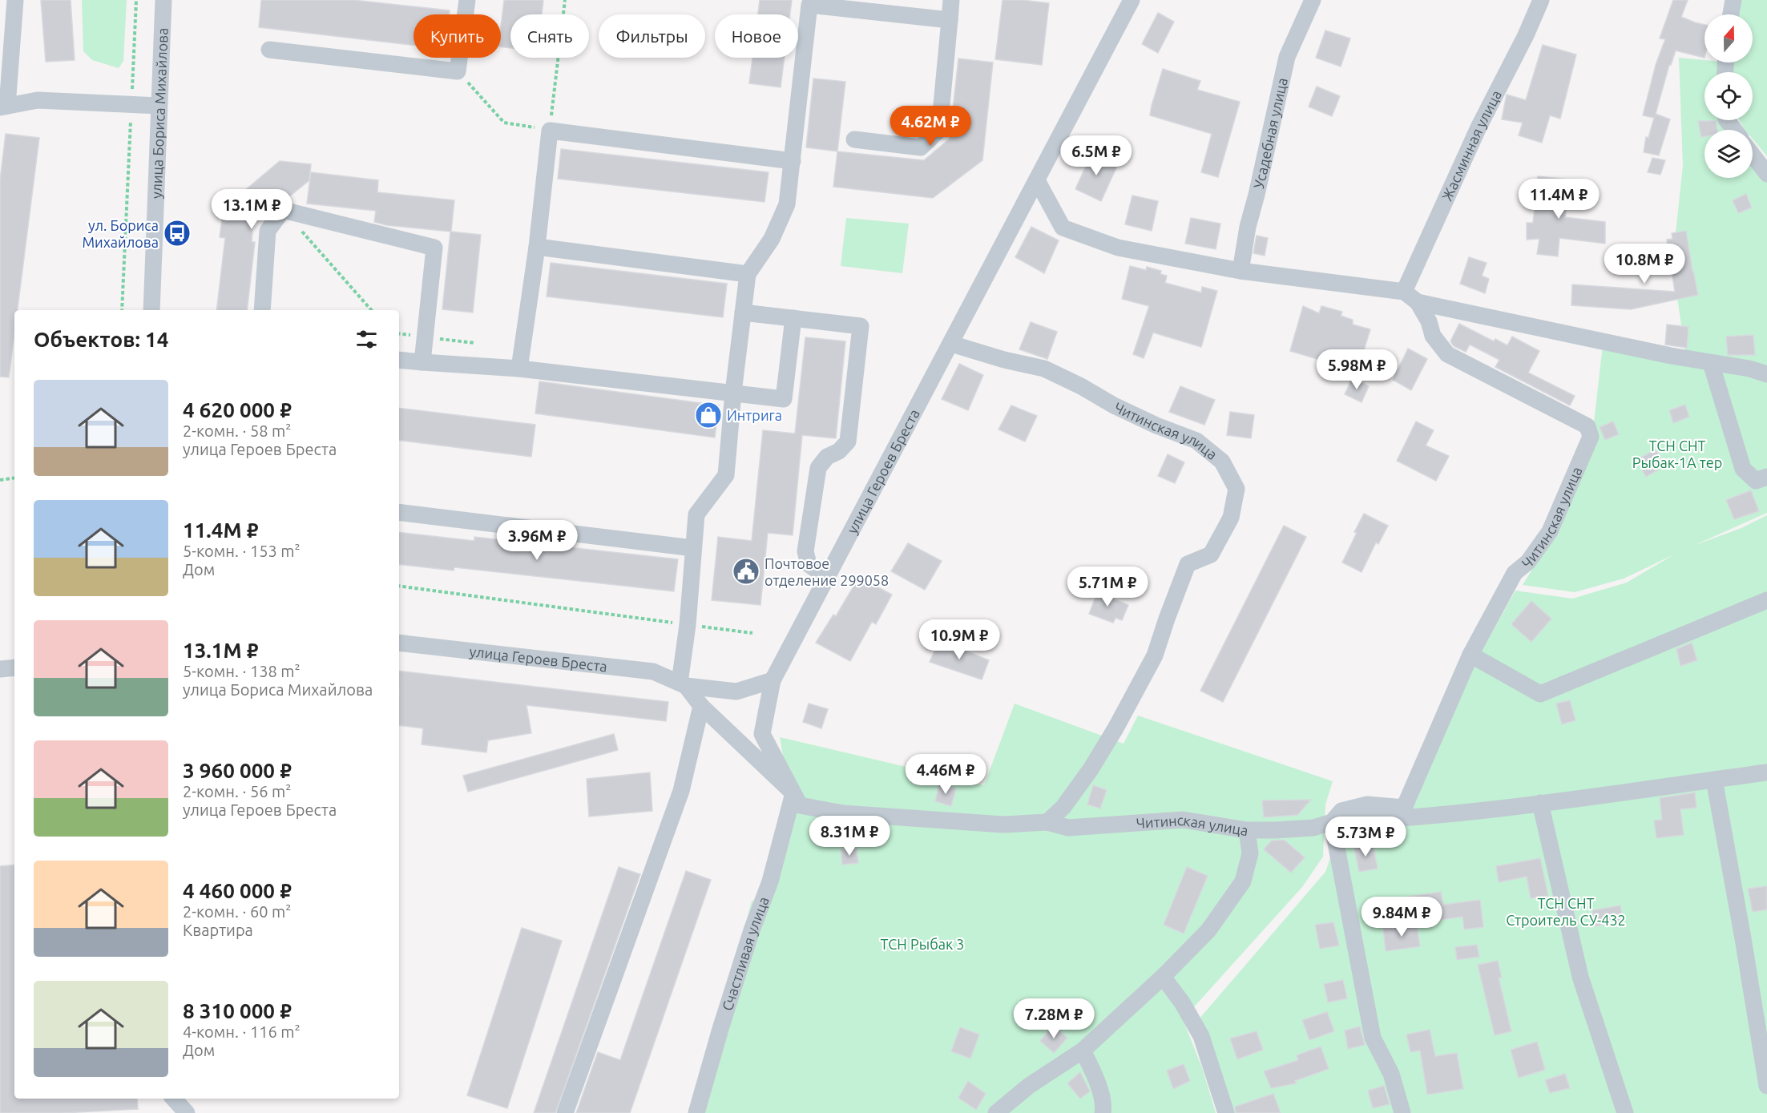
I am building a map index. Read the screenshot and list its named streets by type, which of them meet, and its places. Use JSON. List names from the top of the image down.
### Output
{
  "streets": {
    "street": [
      "улица Бориса Михайлова",
      "Усадебная улица",
      "Жасминная улица",
      "Читинская улица",
      "улица Героев Бреста",
      "Счастливая улица"
    ]
  },
  "crossings": [
    ["Жасминная улица", "Читинская улица"],
    ["Читинская улица", "улица Героев Бреста"]
  ],
  "parks": ["ТСН СНТ Рыбак-1А тер", "ТСН СНТ Строитель СУ-432", "ТСН Рыбак 3"],
  "places": {
    "bus stop": ["ул. Бориса Михайлова"],
    "shop": ["Интрига"],
    "public building": ["Почтовое отделение 299058"]
  },
  "north": "top",
  "page": {
    "chip": [
      "Купить",
      "Снять",
      "Фильтры",
      "Новое"
    ],
    "price": [
      "4.62M ₽",
      "6.5M ₽",
      "11.4M ₽",
      "13.1M ₽",
      "10.8M ₽",
      "5.98M ₽",
      "3.96M ₽",
      "5.71M ₽",
      "10.9M ₽",
      "4.46M ₽",
      "8.31M ₽",
      "5.73M ₽",
      "9.84M ₽",
      "7.28M ₽"
    ],
    "heading": "Объектов: 14",
    "list": [
      {
        "name": "4 620 000 ₽",
        "note": "2-комн. · 58 m² · улица Героев Бреста"
      },
      {
        "name": "11.4M ₽",
        "note": "5-комн. · 153 m² · Дом"
      },
      {
        "name": "13.1M ₽",
        "note": "5-комн. · 138 m² · улица Бориса Михайлова"
      },
      {
        "name": "3 960 000 ₽",
        "note": "2-комн. · 56 m² · улица Героев Бреста"
      },
      {
        "name": "4 460 000 ₽",
        "note": "2-комн. · 60 m² · Квартира"
      },
      {
        "name": "8 310 000 ₽",
        "note": "4-комн. · 116 m² · Дом"
      }
    ]
  }
}
